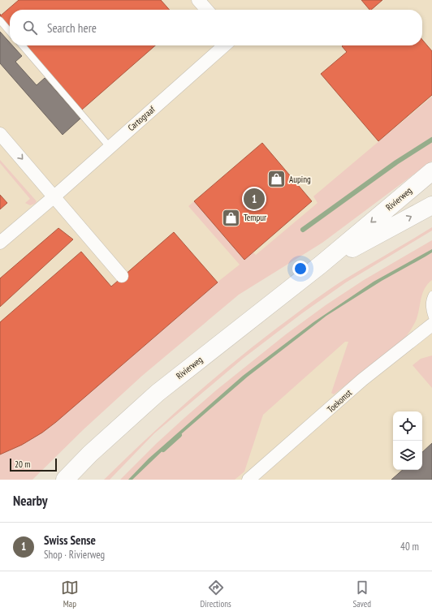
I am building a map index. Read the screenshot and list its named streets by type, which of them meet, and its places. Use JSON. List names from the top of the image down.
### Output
{
  "streets": {
    "main road": ["Rivierweg"],
    "street": ["Cartograaf", "Toekomst"]
  },
  "places": {
    "shop": ["Auping", "Tempur"]
  },
  "scale_bar": "20 m",
  "page": {
    "search": "Search here",
    "pins": "1",
    "scale": "20 m",
    "heading": "Nearby",
    "list": [
      {
        "mark": "1",
        "name": "Swiss Sense",
        "note": "Shop · Rivierweg",
        "value": "40 m"
      }
    ],
    "nav": ["Map", "Directions", "Saved"]
  }
}
